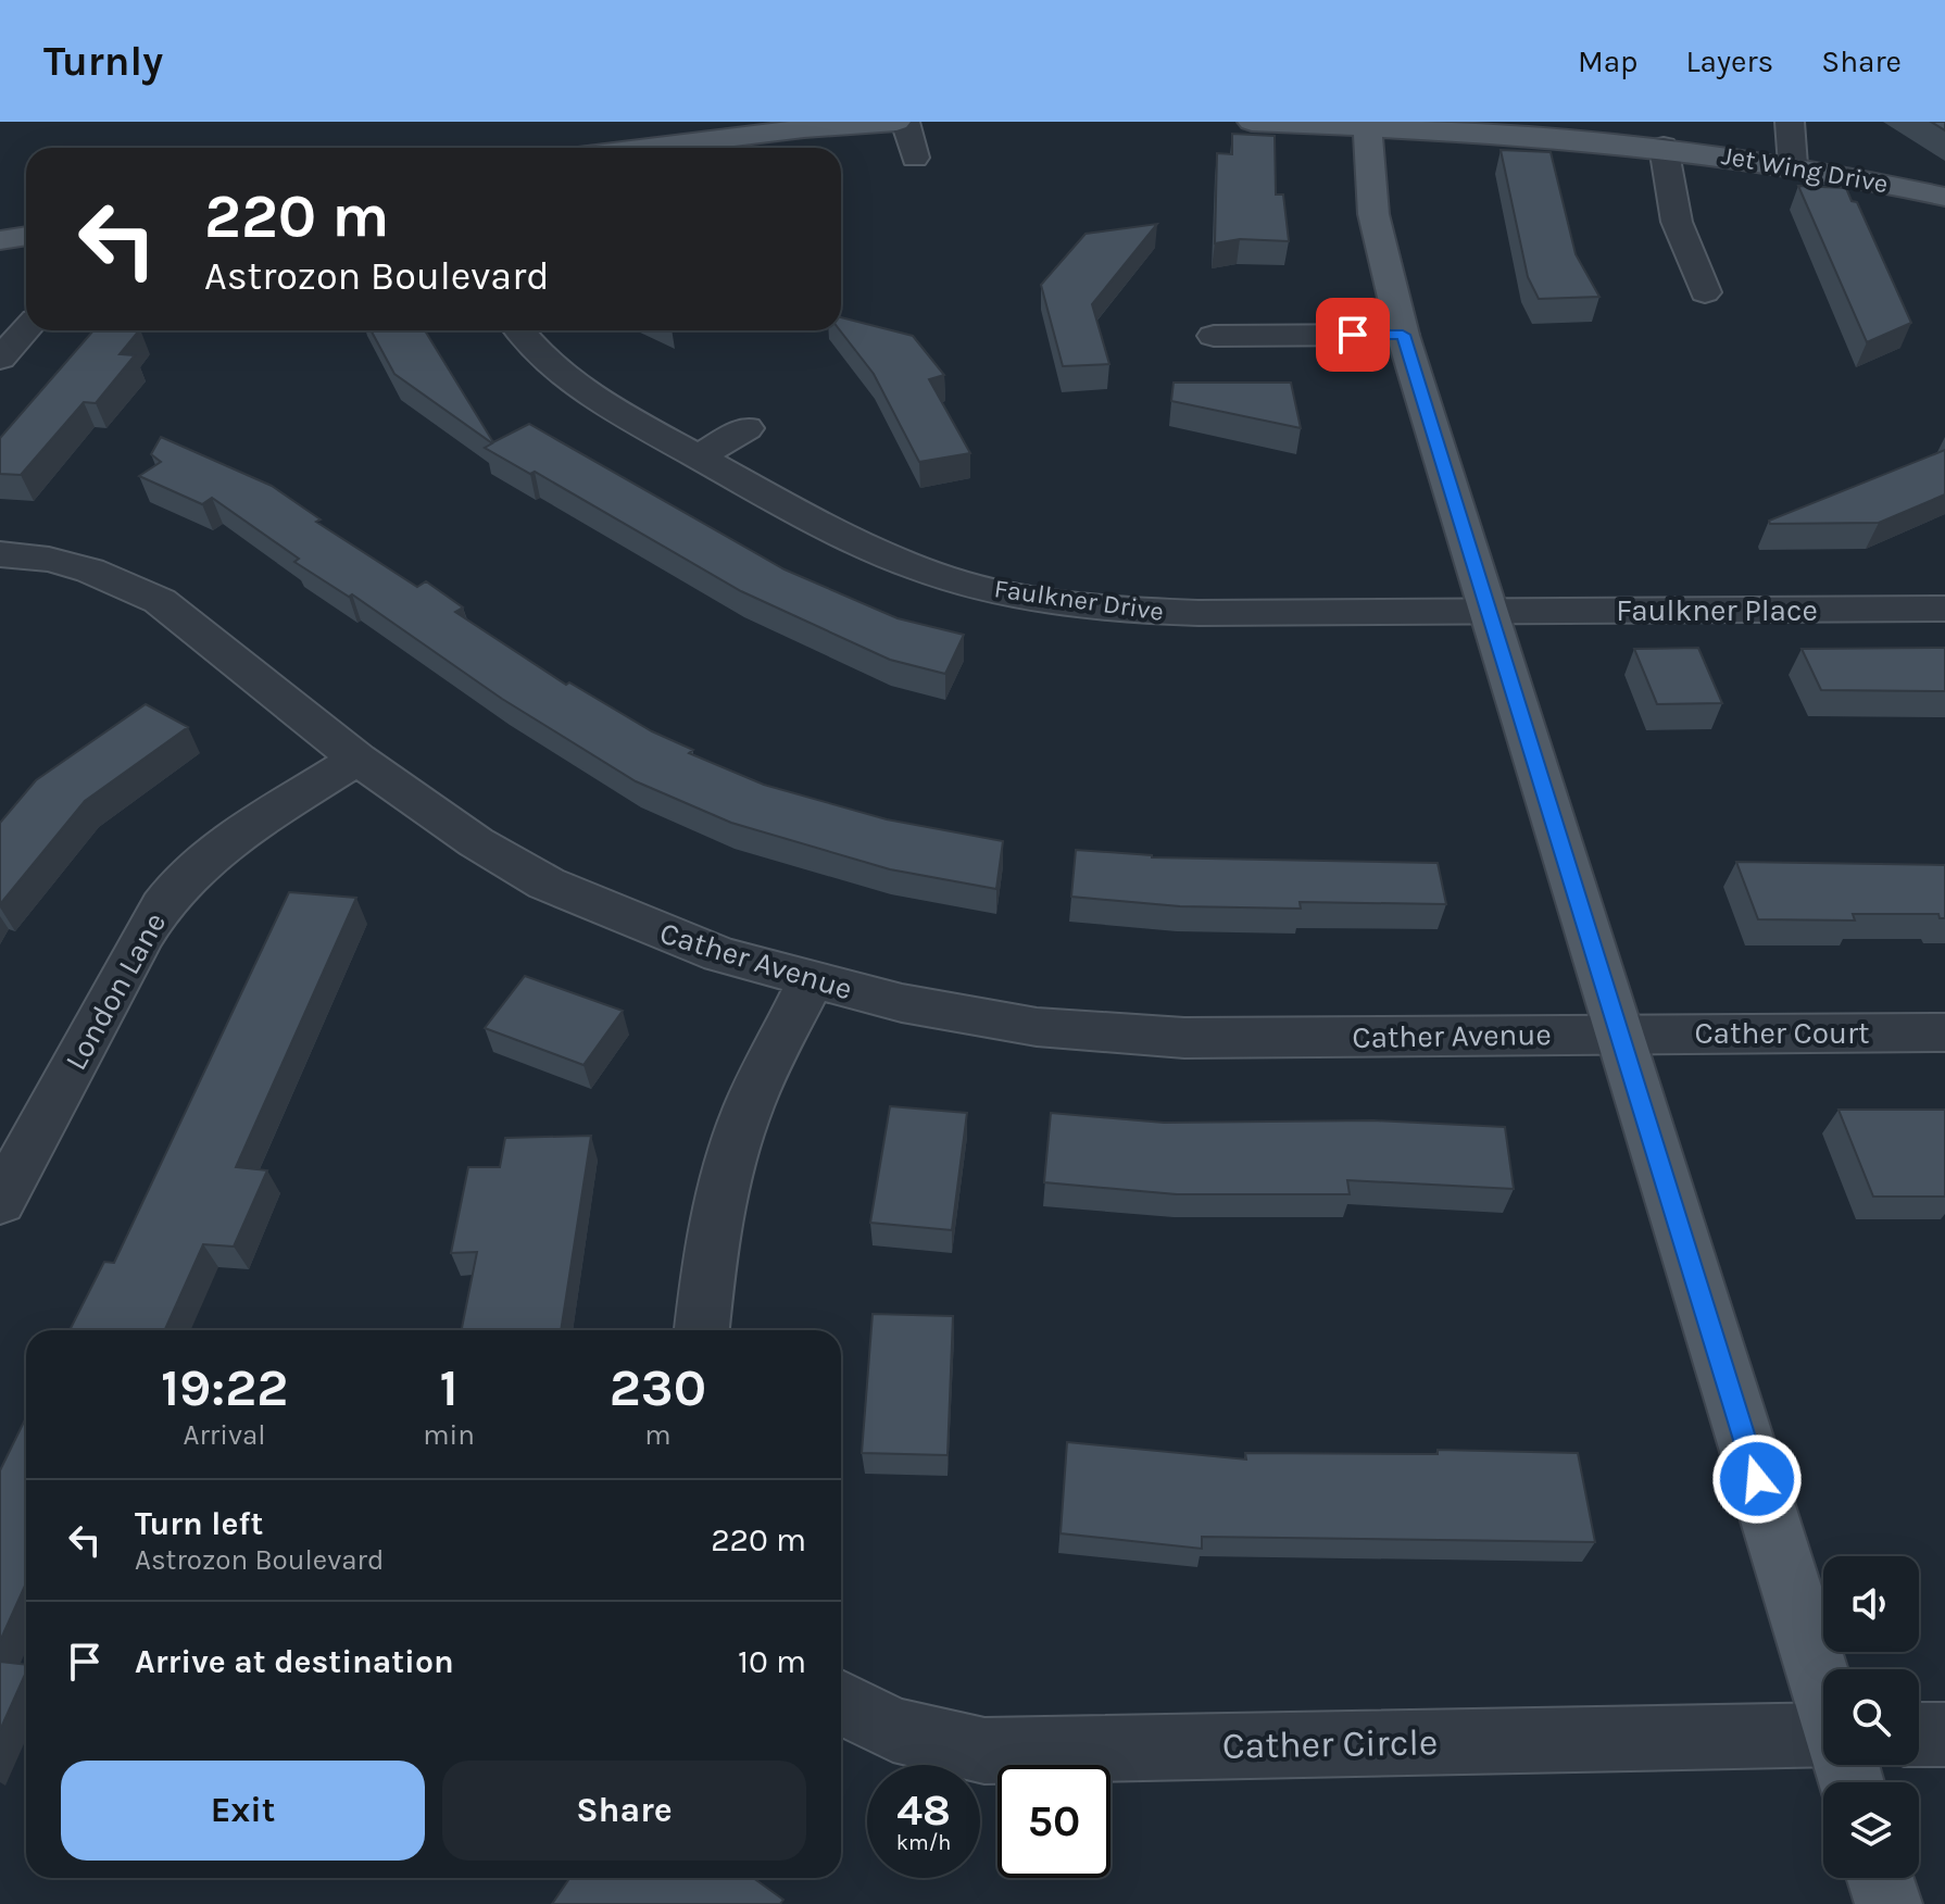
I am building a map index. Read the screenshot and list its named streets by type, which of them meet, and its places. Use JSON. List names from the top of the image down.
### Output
{
  "streets": {
    "main road": ["Jet Wing Drive"],
    "street": [
      "Faulkner Drive",
      "Faulkner Place",
      "Cather Avenue",
      "London Lane",
      "Cather Court",
      "Cather Circle"
    ]
  },
  "crossings": [
    ["Faulkner Drive", "Faulkner Place"],
    ["Cather Avenue", "London Lane"],
    ["Cather Avenue", "Cather Court"]
  ],
  "page": {
    "header": "Turnly",
    "nav": ["Map", "Layers", "Share"],
    "turn": ["220 m", "Astrozon Boulevard"],
    "eta": [
      "19:22",
      "Arrival",
      "1",
      "min",
      "230",
      "m"
    ],
    "list": [
      {
        "name": "Turn left",
        "note": "Astrozon Boulevard",
        "value": "220 m"
      },
      {
        "name": "Arrive at destination",
        "value": "10 m"
      }
    ],
    "buttons": ["Exit", "Share"],
    "speed": "48 km/h",
    "limit": "50"
  }
}
